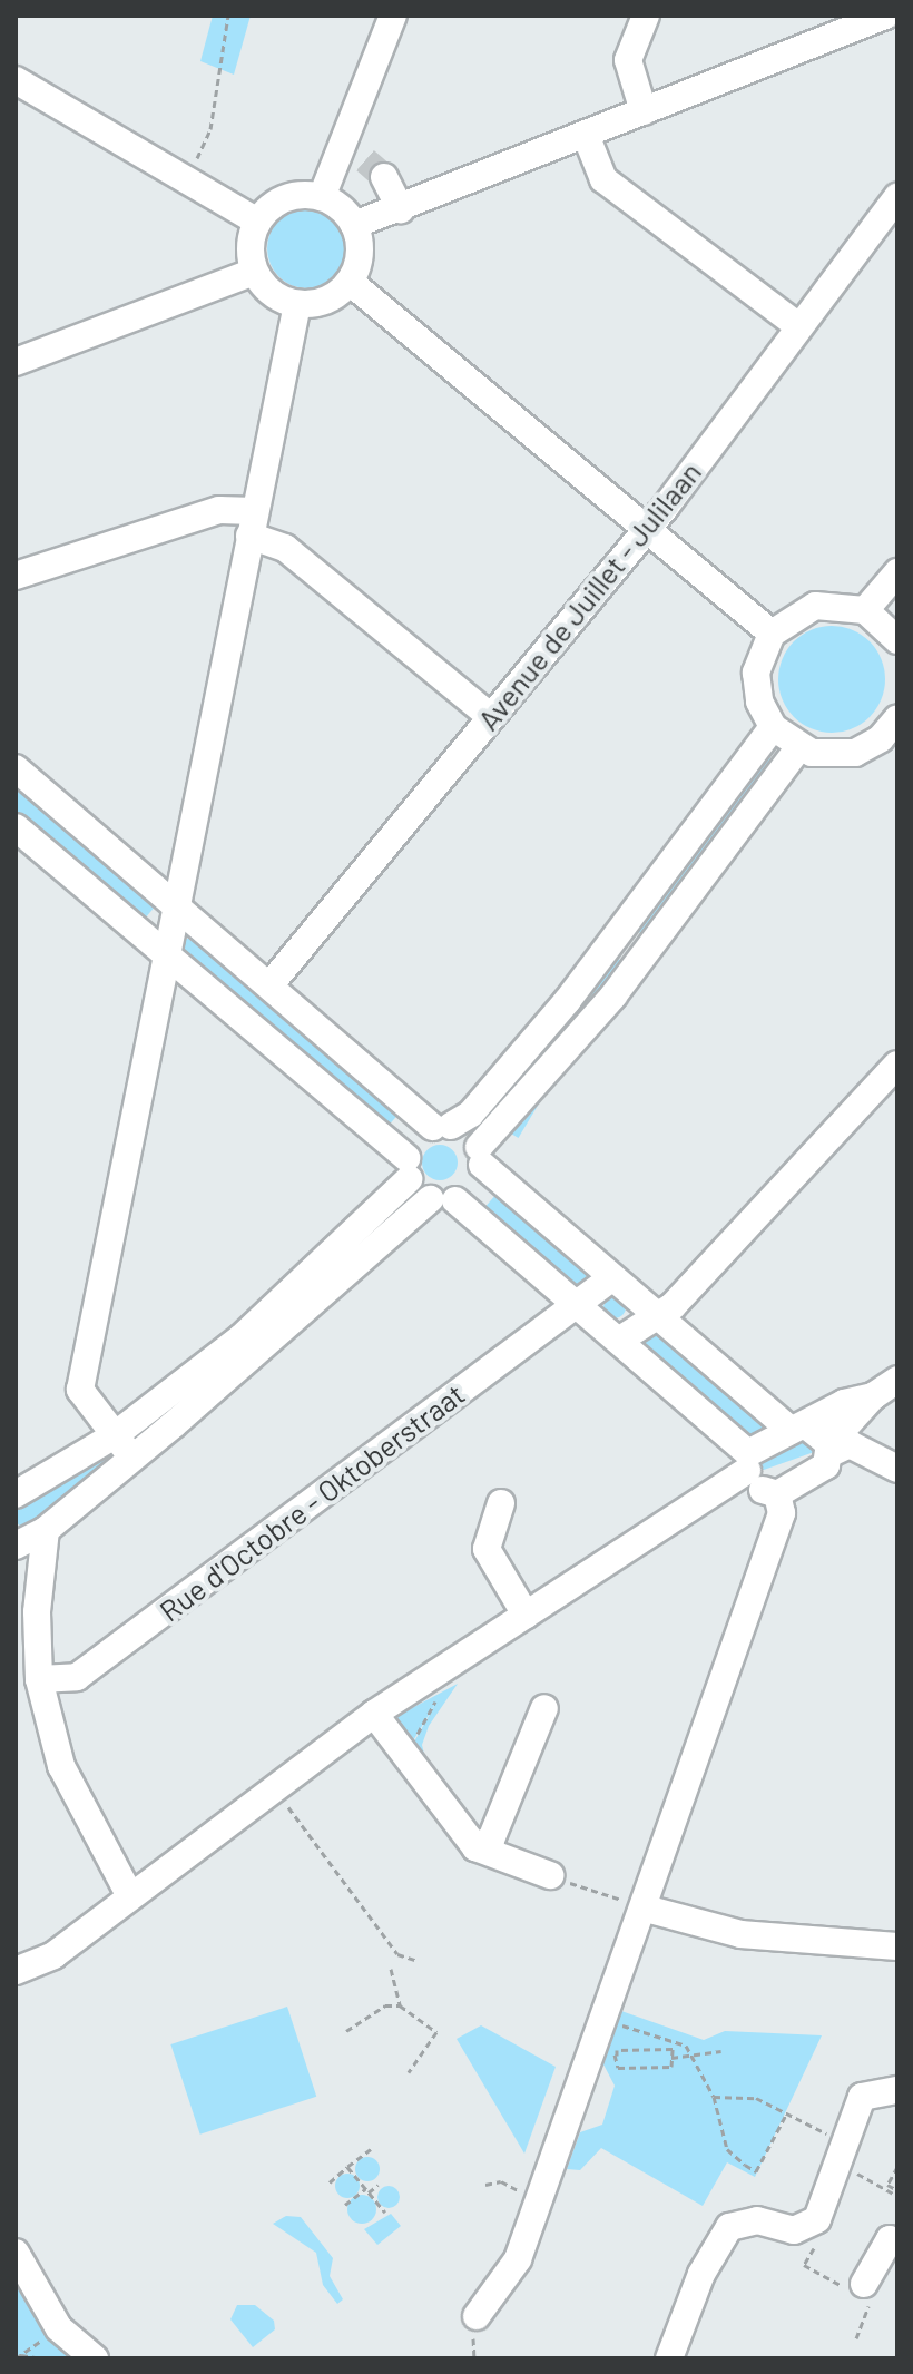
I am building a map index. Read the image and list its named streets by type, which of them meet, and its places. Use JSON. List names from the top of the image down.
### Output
{
  "streets": {
    "street": ["Avenue de Juillet - Julilaan", "Rue d'Octobre - Oktoberstraat"]
  }
}
